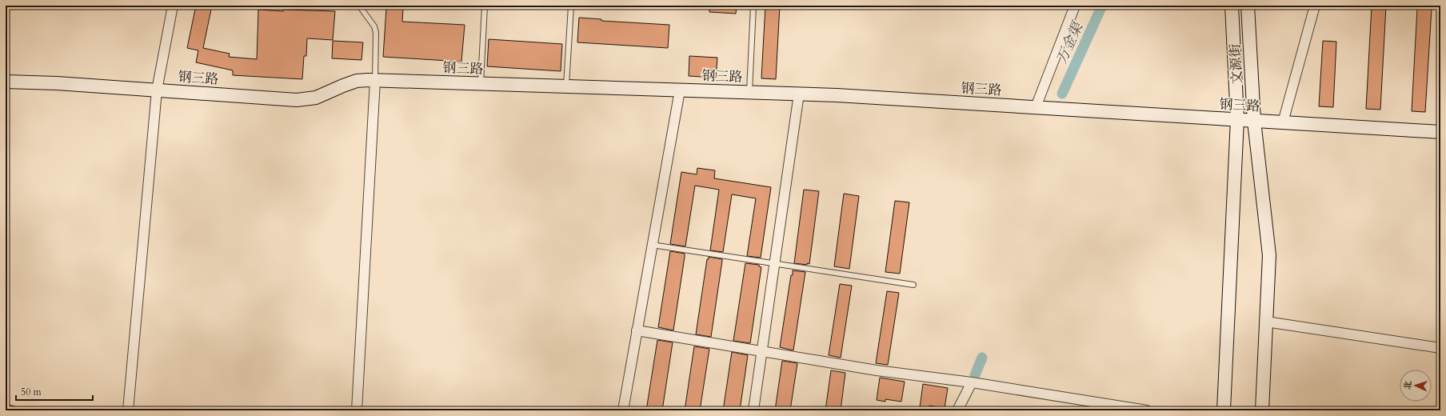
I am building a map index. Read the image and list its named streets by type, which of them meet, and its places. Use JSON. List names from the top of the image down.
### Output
{
  "streets": {
    "street": ["文源街", "钢三路"]
  },
  "crossings": [
    ["文源街", "钢三路"]
  ],
  "water": ["万金渠"],
  "scale_bar": "50 m",
  "north": "left"
}
